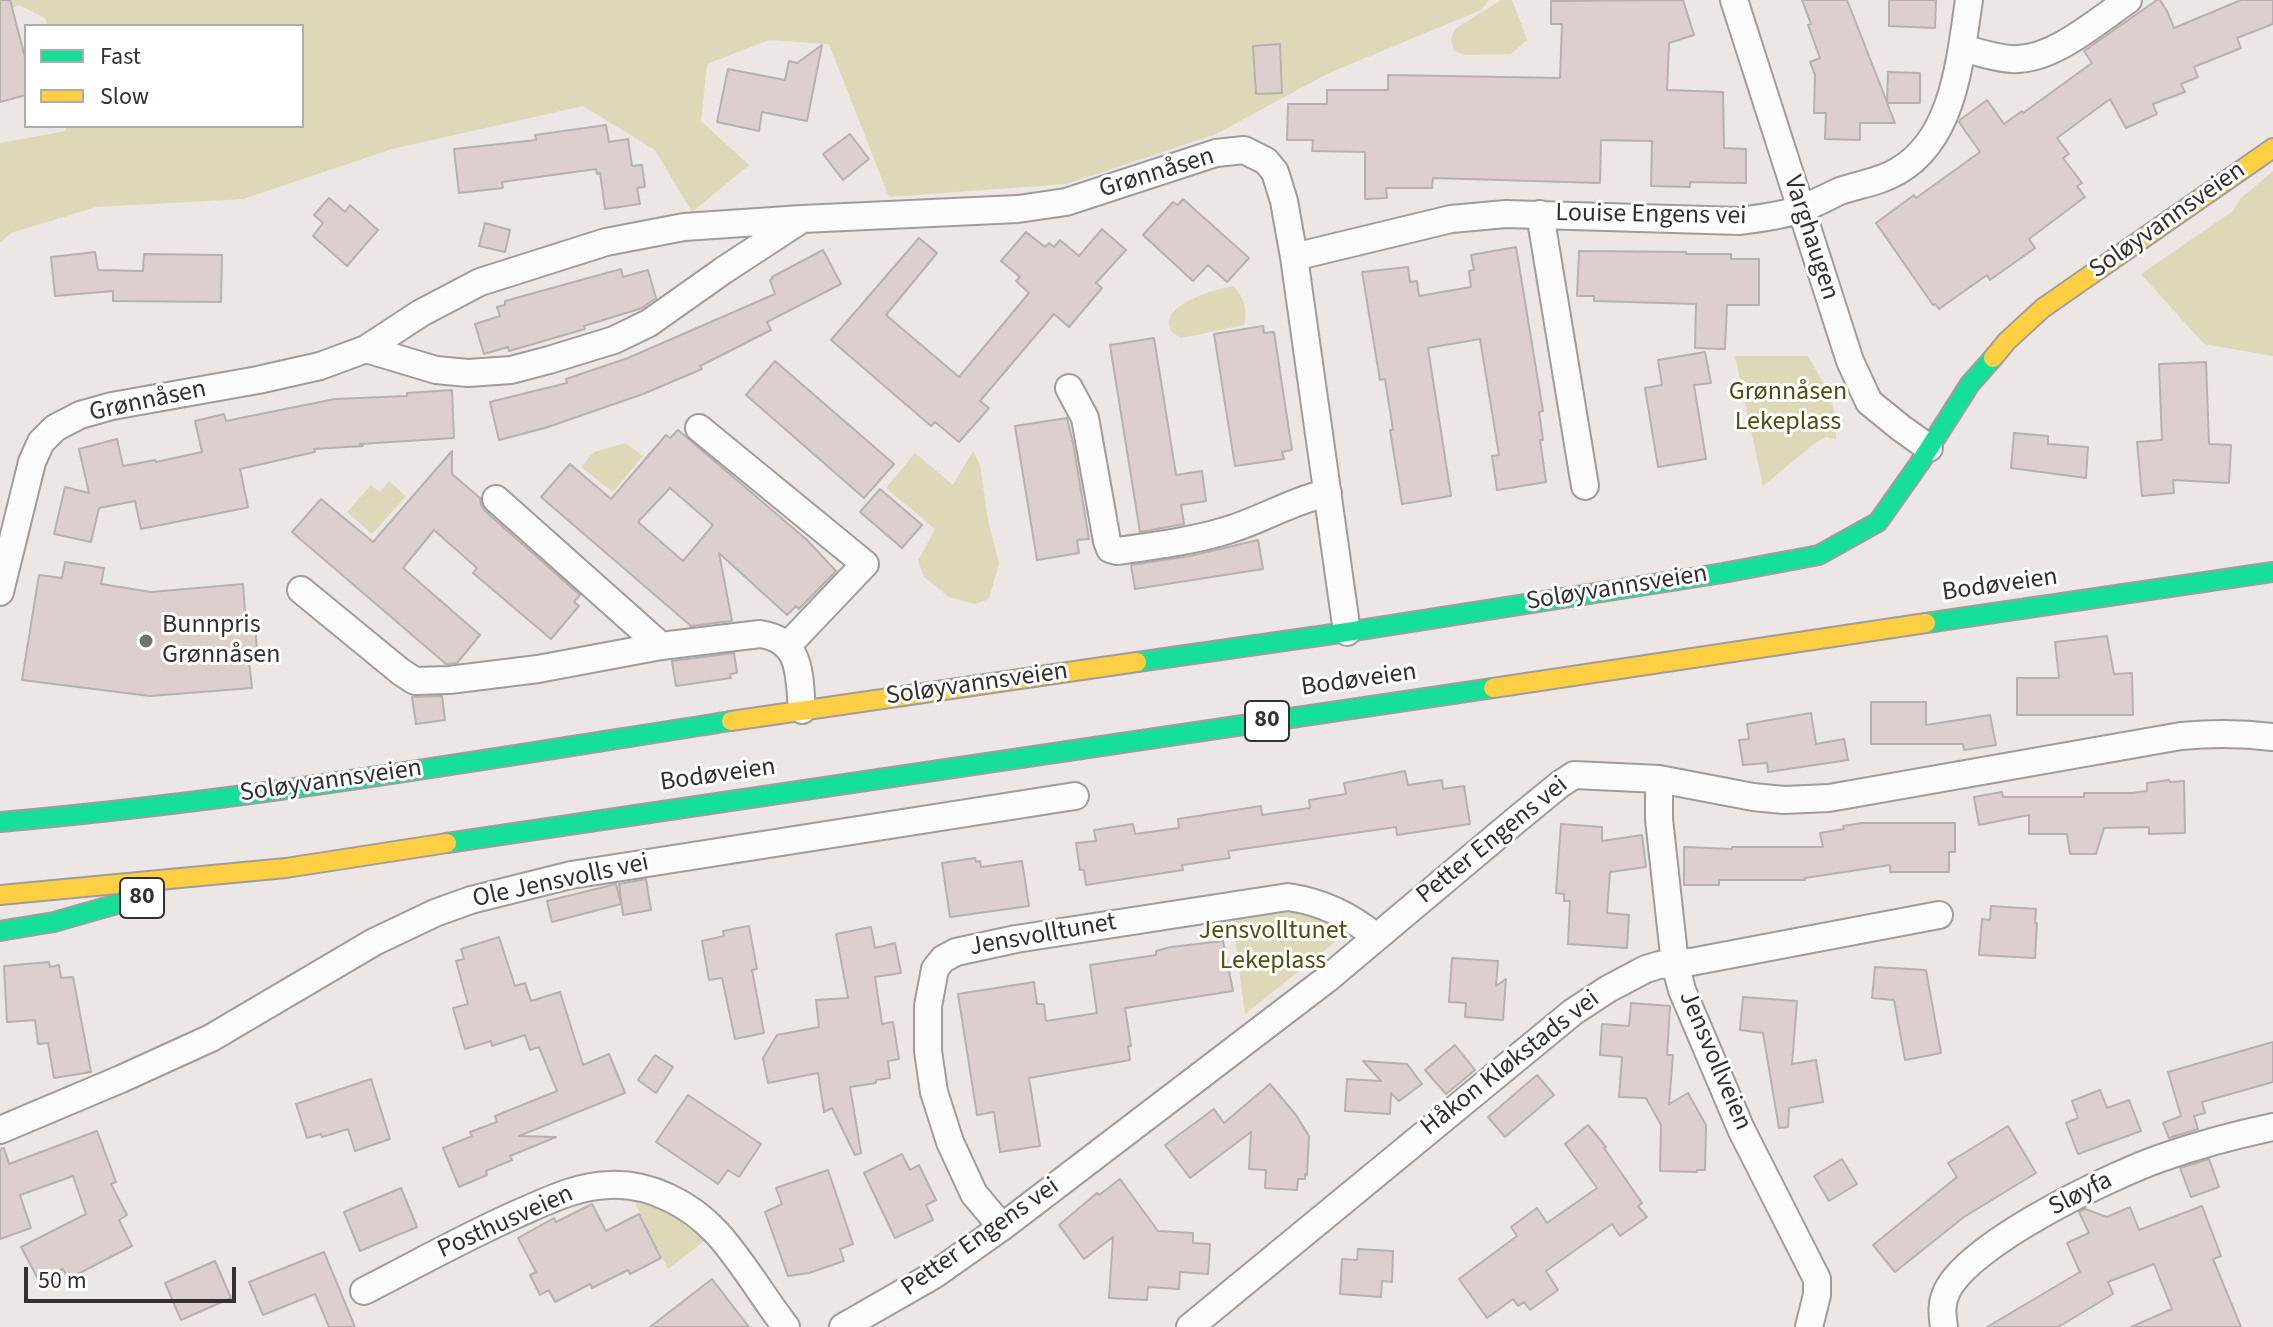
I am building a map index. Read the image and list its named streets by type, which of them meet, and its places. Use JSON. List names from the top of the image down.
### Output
{
  "streets": {
    "main road": ["Soløyvannsveien", "Bodøveien", "80"],
    "street": [
      "Grønnåsen",
      "Louise Engens vei",
      "Varghaugen",
      "Petter Engens vei",
      "Ole Jensvolls vei",
      "Jensvolltunet",
      "Jensvollveien",
      "Håkon Kløkstads vei",
      "Sløyfa",
      "Posthusveien"
    ]
  },
  "crossings": [
    ["Grønnåsen", "Louise Engens vei"],
    ["Grønnåsen", "Soløyvannsveien"],
    ["Louise Engens vei", "Varghaugen"],
    ["Soløyvannsveien", "Varghaugen"],
    ["Petter Engens vei", "Jensvolltunet"],
    ["Petter Engens vei", "Jensvollveien"],
    ["Jensvollveien", "Håkon Kløkstads vei"]
  ],
  "parks": ["Grønnåsen Lekeplass", "Jensvolltunet Lekeplass"],
  "places": ["Bunnpris Grønnåsen"],
  "legend": ["Fast", "Slow"],
  "scale_bar": "50 m"
}
